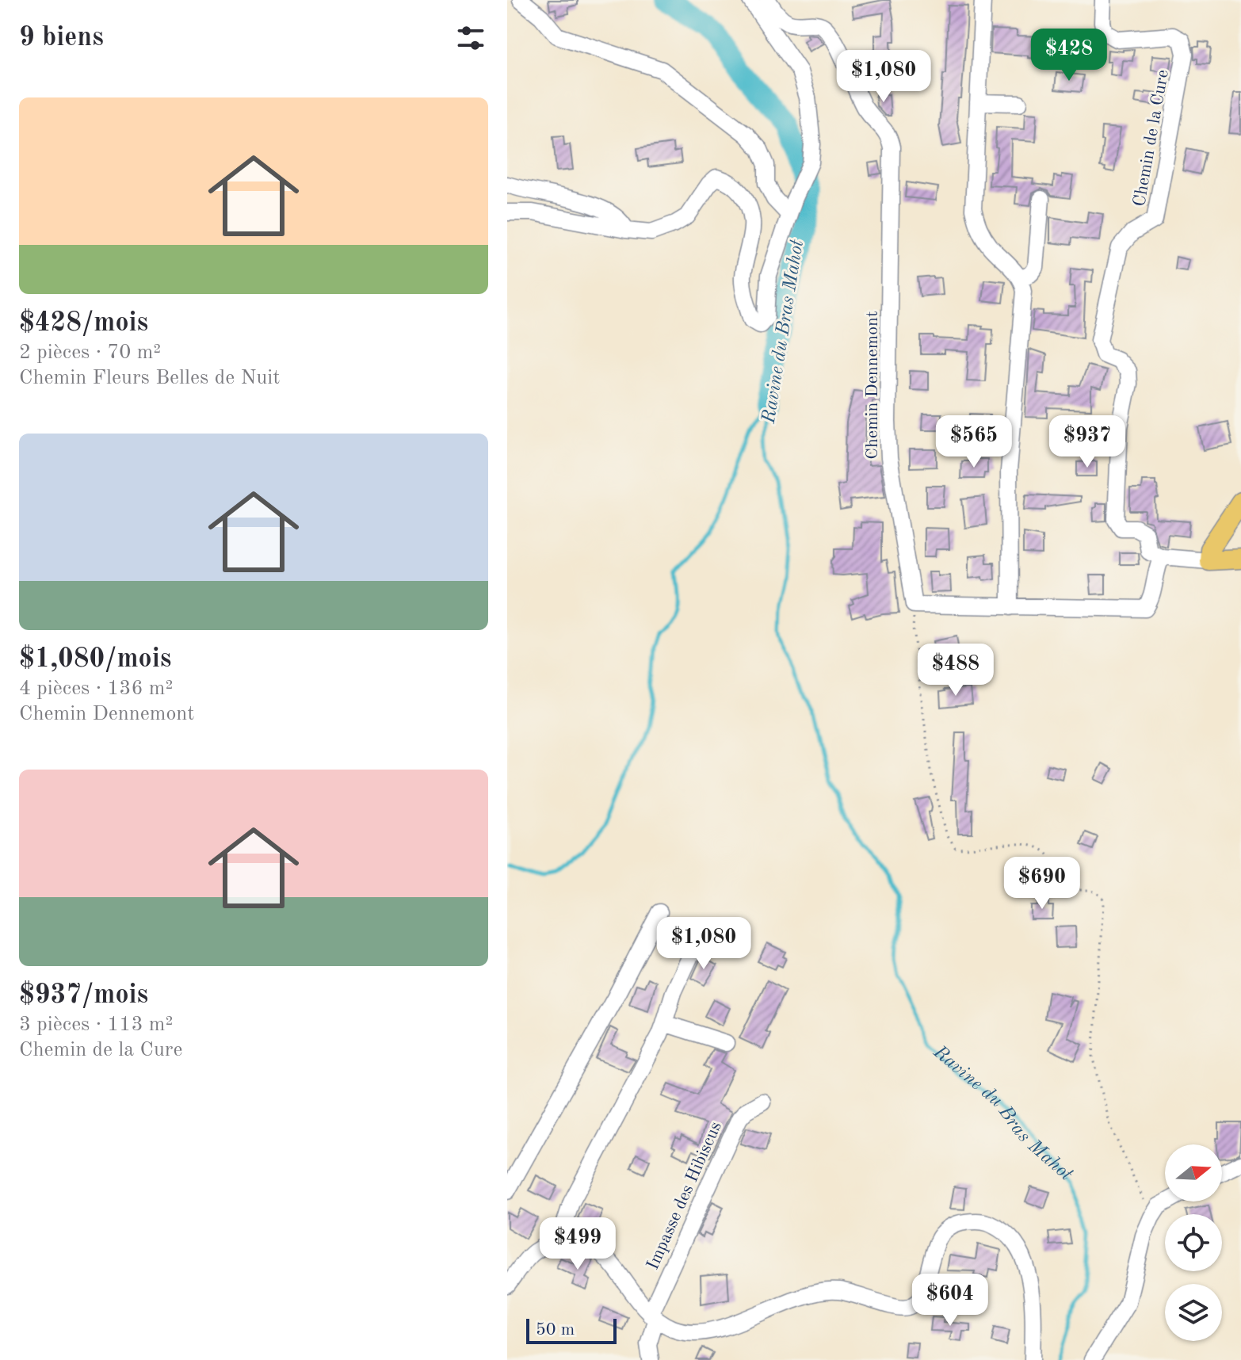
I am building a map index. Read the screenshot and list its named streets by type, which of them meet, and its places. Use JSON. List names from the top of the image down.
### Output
{
  "streets": {
    "street": ["Chemin de la Cure", "Chemin Dennemont", "Impasse des Hibiscus"]
  },
  "water": ["Ravine du Bras Mahot"],
  "scale_bar": "50 m",
  "north": "right",
  "page": {
    "heading": "9 biens",
    "price": [
      "$428",
      "$1,080",
      "$565",
      "$937",
      "$488",
      "$690",
      "$1,080",
      "$499",
      "$604"
    ],
    "list": [
      {
        "name": "$428/mois",
        "note": "2 pièces · 70 m² · Chemin Fleurs Belles de Nuit"
      },
      {
        "name": "$1,080/mois",
        "note": "4 pièces · 136 m² · Chemin Dennemont"
      },
      {
        "name": "$937/mois",
        "note": "3 pièces · 113 m² · Chemin de la Cure"
      }
    ],
    "scale": "50 m"
  }
}
